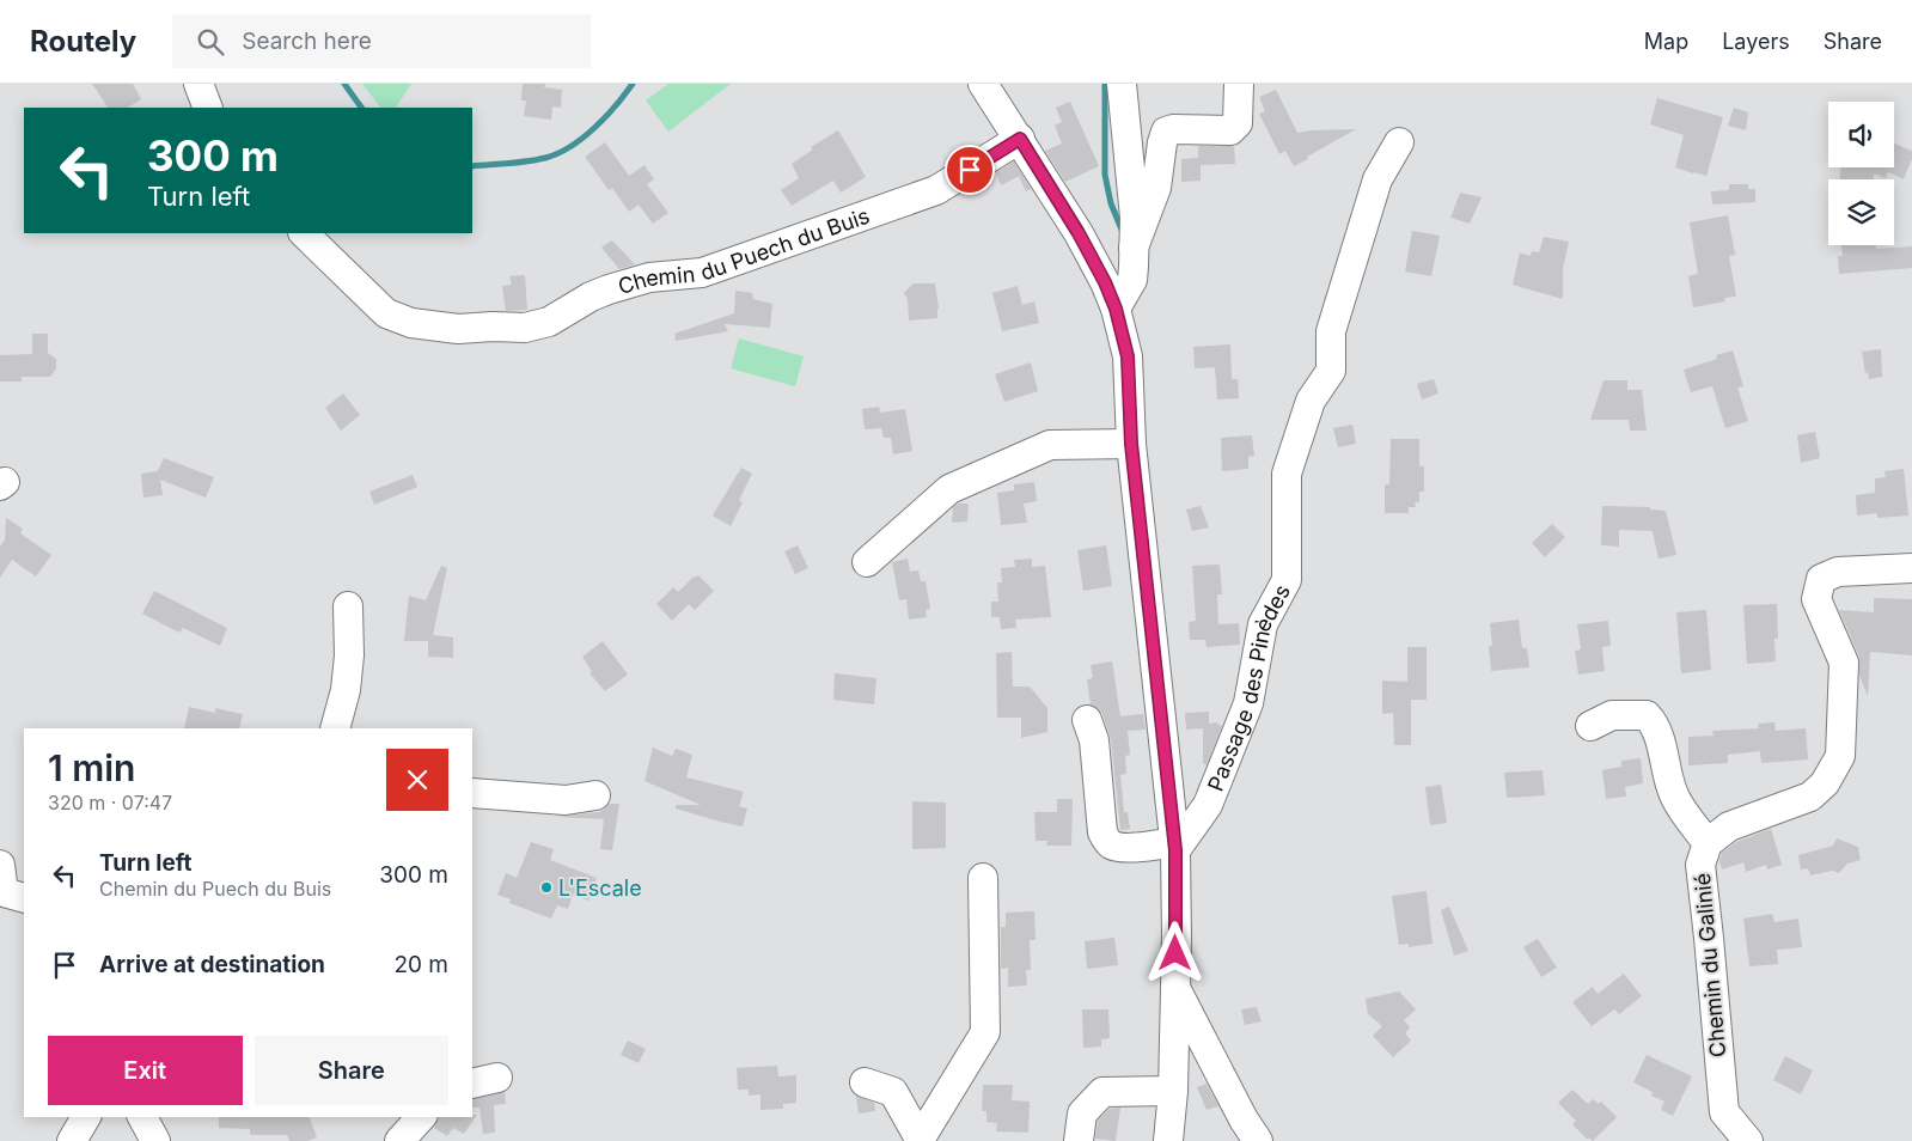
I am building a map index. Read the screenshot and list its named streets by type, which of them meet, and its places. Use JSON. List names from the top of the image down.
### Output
{
  "streets": {
    "street": ["Chemin du Puech du Buis", "Passage des Pinèdes", "Chemin du Galinié"]
  },
  "places": ["L'Escale"],
  "page": {
    "header": "Routely",
    "search": "Search here",
    "nav": ["Map", "Layers", "Share"],
    "turn": ["300 m", "Turn left"],
    "heading": ["1 min", "320 m · 07:47"],
    "list": [
      {
        "name": "Turn left",
        "note": "Chemin du Puech du Buis",
        "value": "300 m"
      },
      {
        "name": "Arrive at destination",
        "value": "20 m"
      }
    ],
    "buttons": ["Exit", "Share"]
  }
}
